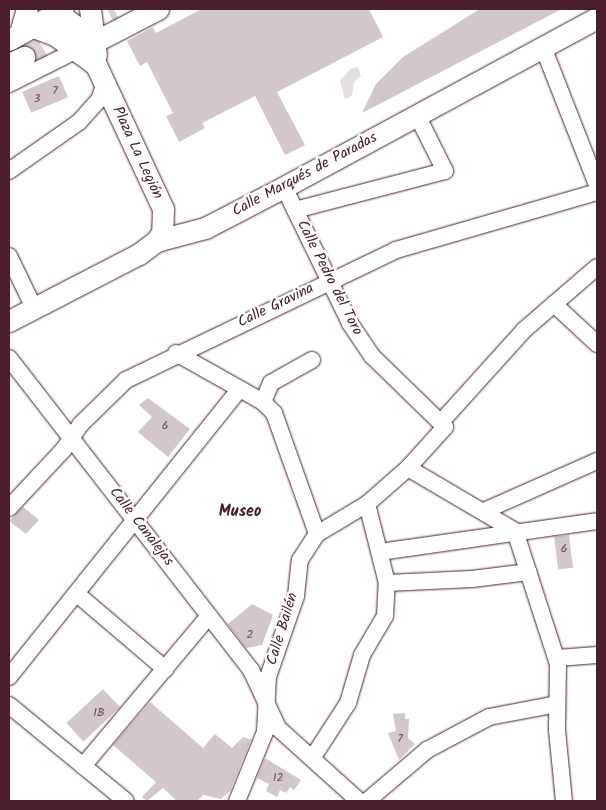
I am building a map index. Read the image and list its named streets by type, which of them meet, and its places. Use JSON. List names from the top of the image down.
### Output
{
  "streets": {
    "main road": ["Plaza La Legión", "Calle Marqués de Paradas"],
    "street": [
      "Calle Pedro del Toro",
      "Calle Gravina",
      "Calle Canalejas",
      "Calle Bailén"
    ]
  },
  "crossings": [
    ["Plaza La Legión", "Calle Marqués de Paradas"],
    ["Calle Marqués de Paradas", "Calle Pedro del Toro"],
    ["Calle Pedro del Toro", "Calle Gravina"],
    ["Calle Pedro del Toro", "Calle Bailén"],
    ["Calle Gravina", "Calle Canalejas"],
    ["Calle Canalejas", "Calle Bailén"]
  ],
  "districts": ["Museo"],
  "house_numbers": [
    "7",
    "3",
    "6",
    "6",
    "2",
    "1B",
    "7",
    "12"
  ]
}
